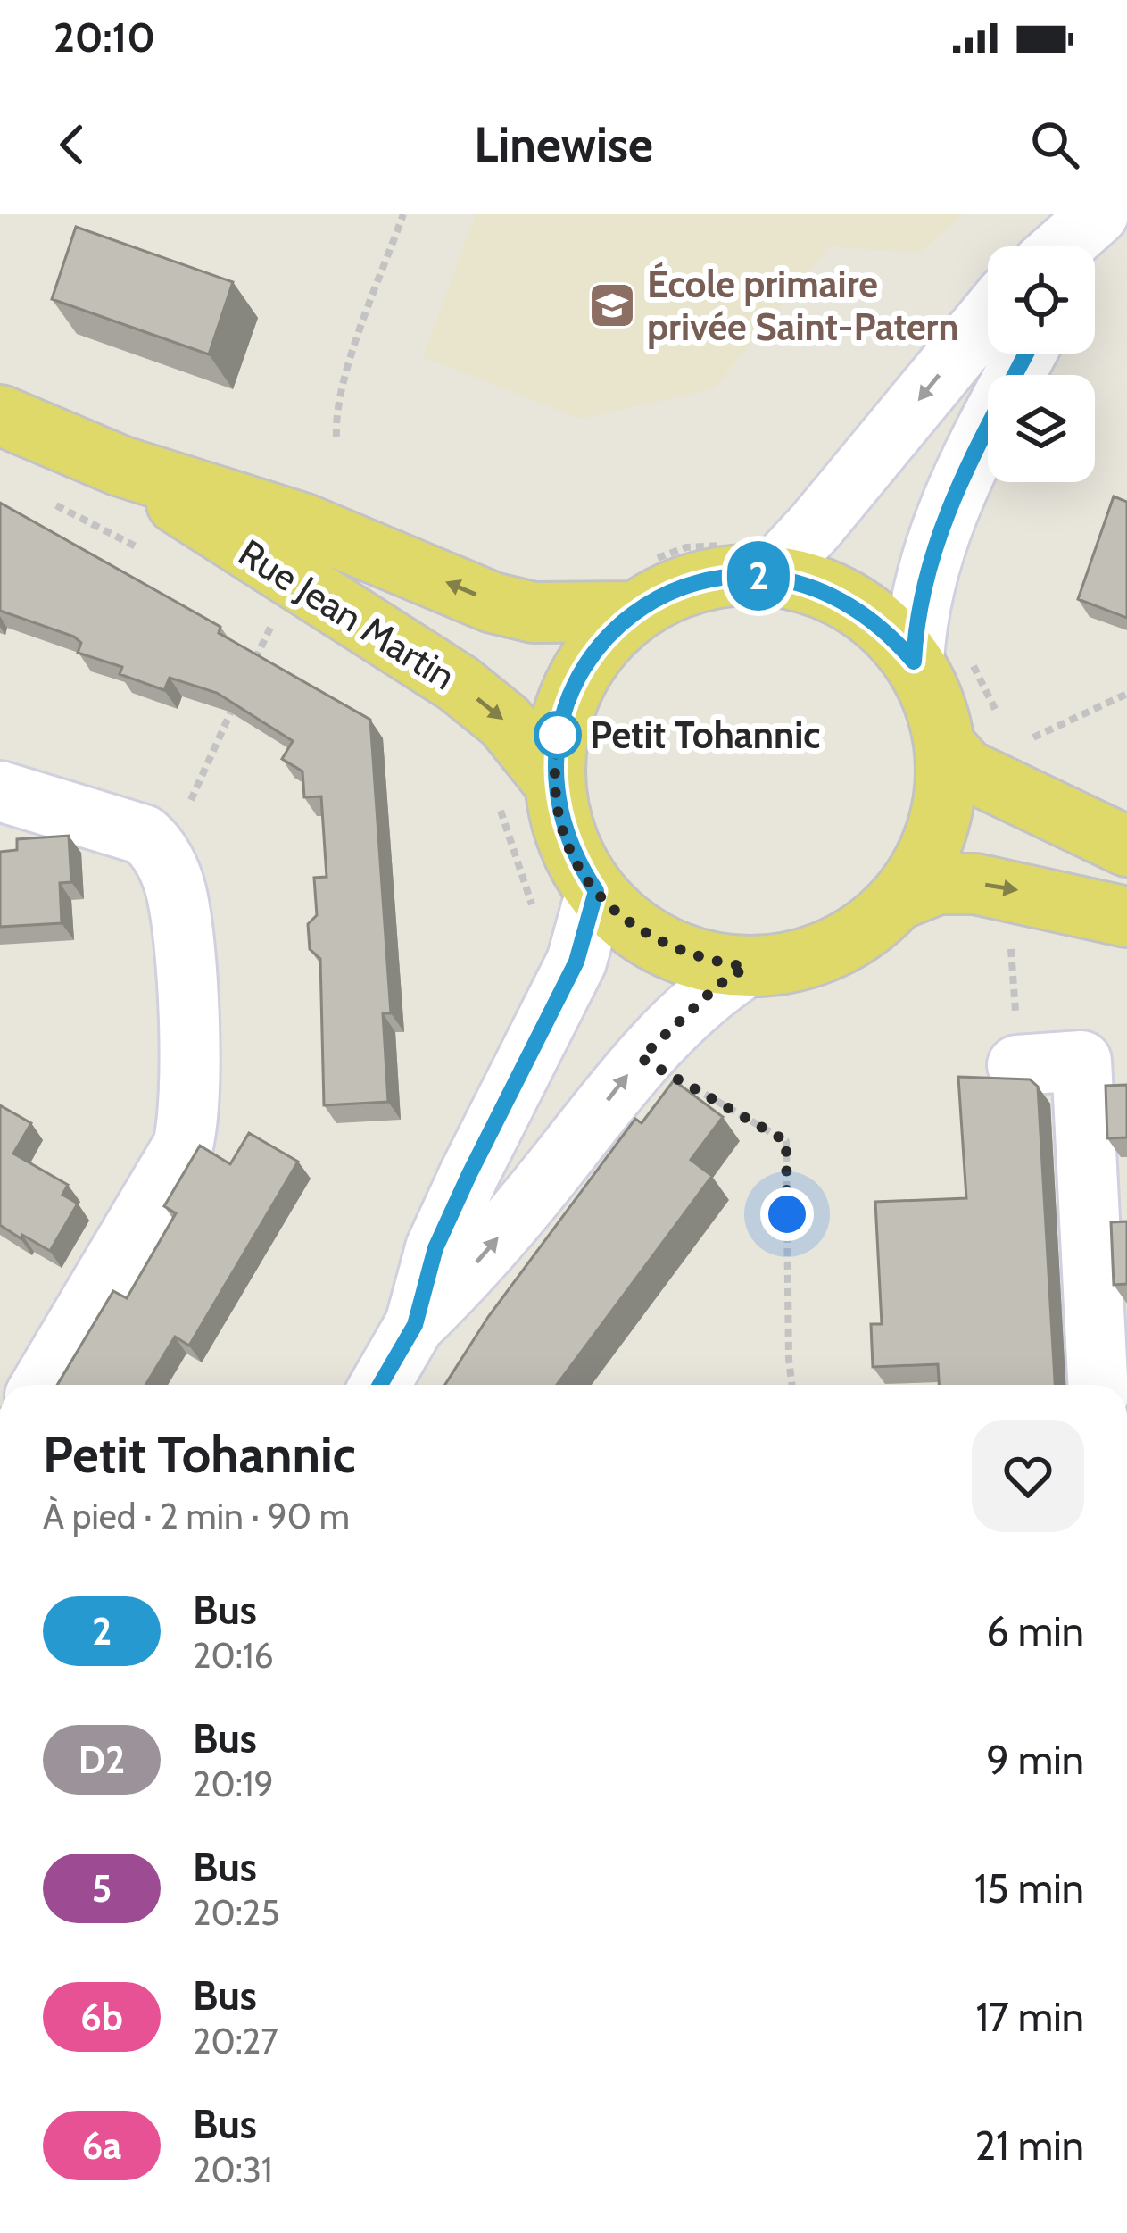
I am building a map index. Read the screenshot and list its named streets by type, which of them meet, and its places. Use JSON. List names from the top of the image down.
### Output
{
  "streets": {
    "main road": ["Rue Jean Martin"]
  },
  "places": {
    "school or university": ["École primaire privée Saint-Patern"],
    "other": ["Petit Tohannic"]
  },
  "lines": ["bus line 2"],
  "page": {
    "status": "20:10",
    "header": "Linewise",
    "on_map": "2",
    "heading": ["Petit Tohannic", "À pied · 2 min · 90 m"],
    "list": [
      {
        "mark": "2",
        "name": "Bus",
        "note": "20:16",
        "value": "6 min"
      },
      {
        "mark": "D2",
        "name": "Bus",
        "note": "20:19",
        "value": "9 min"
      },
      {
        "mark": "5",
        "name": "Bus",
        "note": "20:25",
        "value": "15 min"
      },
      {
        "mark": "6b",
        "name": "Bus",
        "note": "20:27",
        "value": "17 min"
      },
      {
        "mark": "6a",
        "name": "Bus",
        "note": "20:31",
        "value": "21 min"
      }
    ]
  }
}
